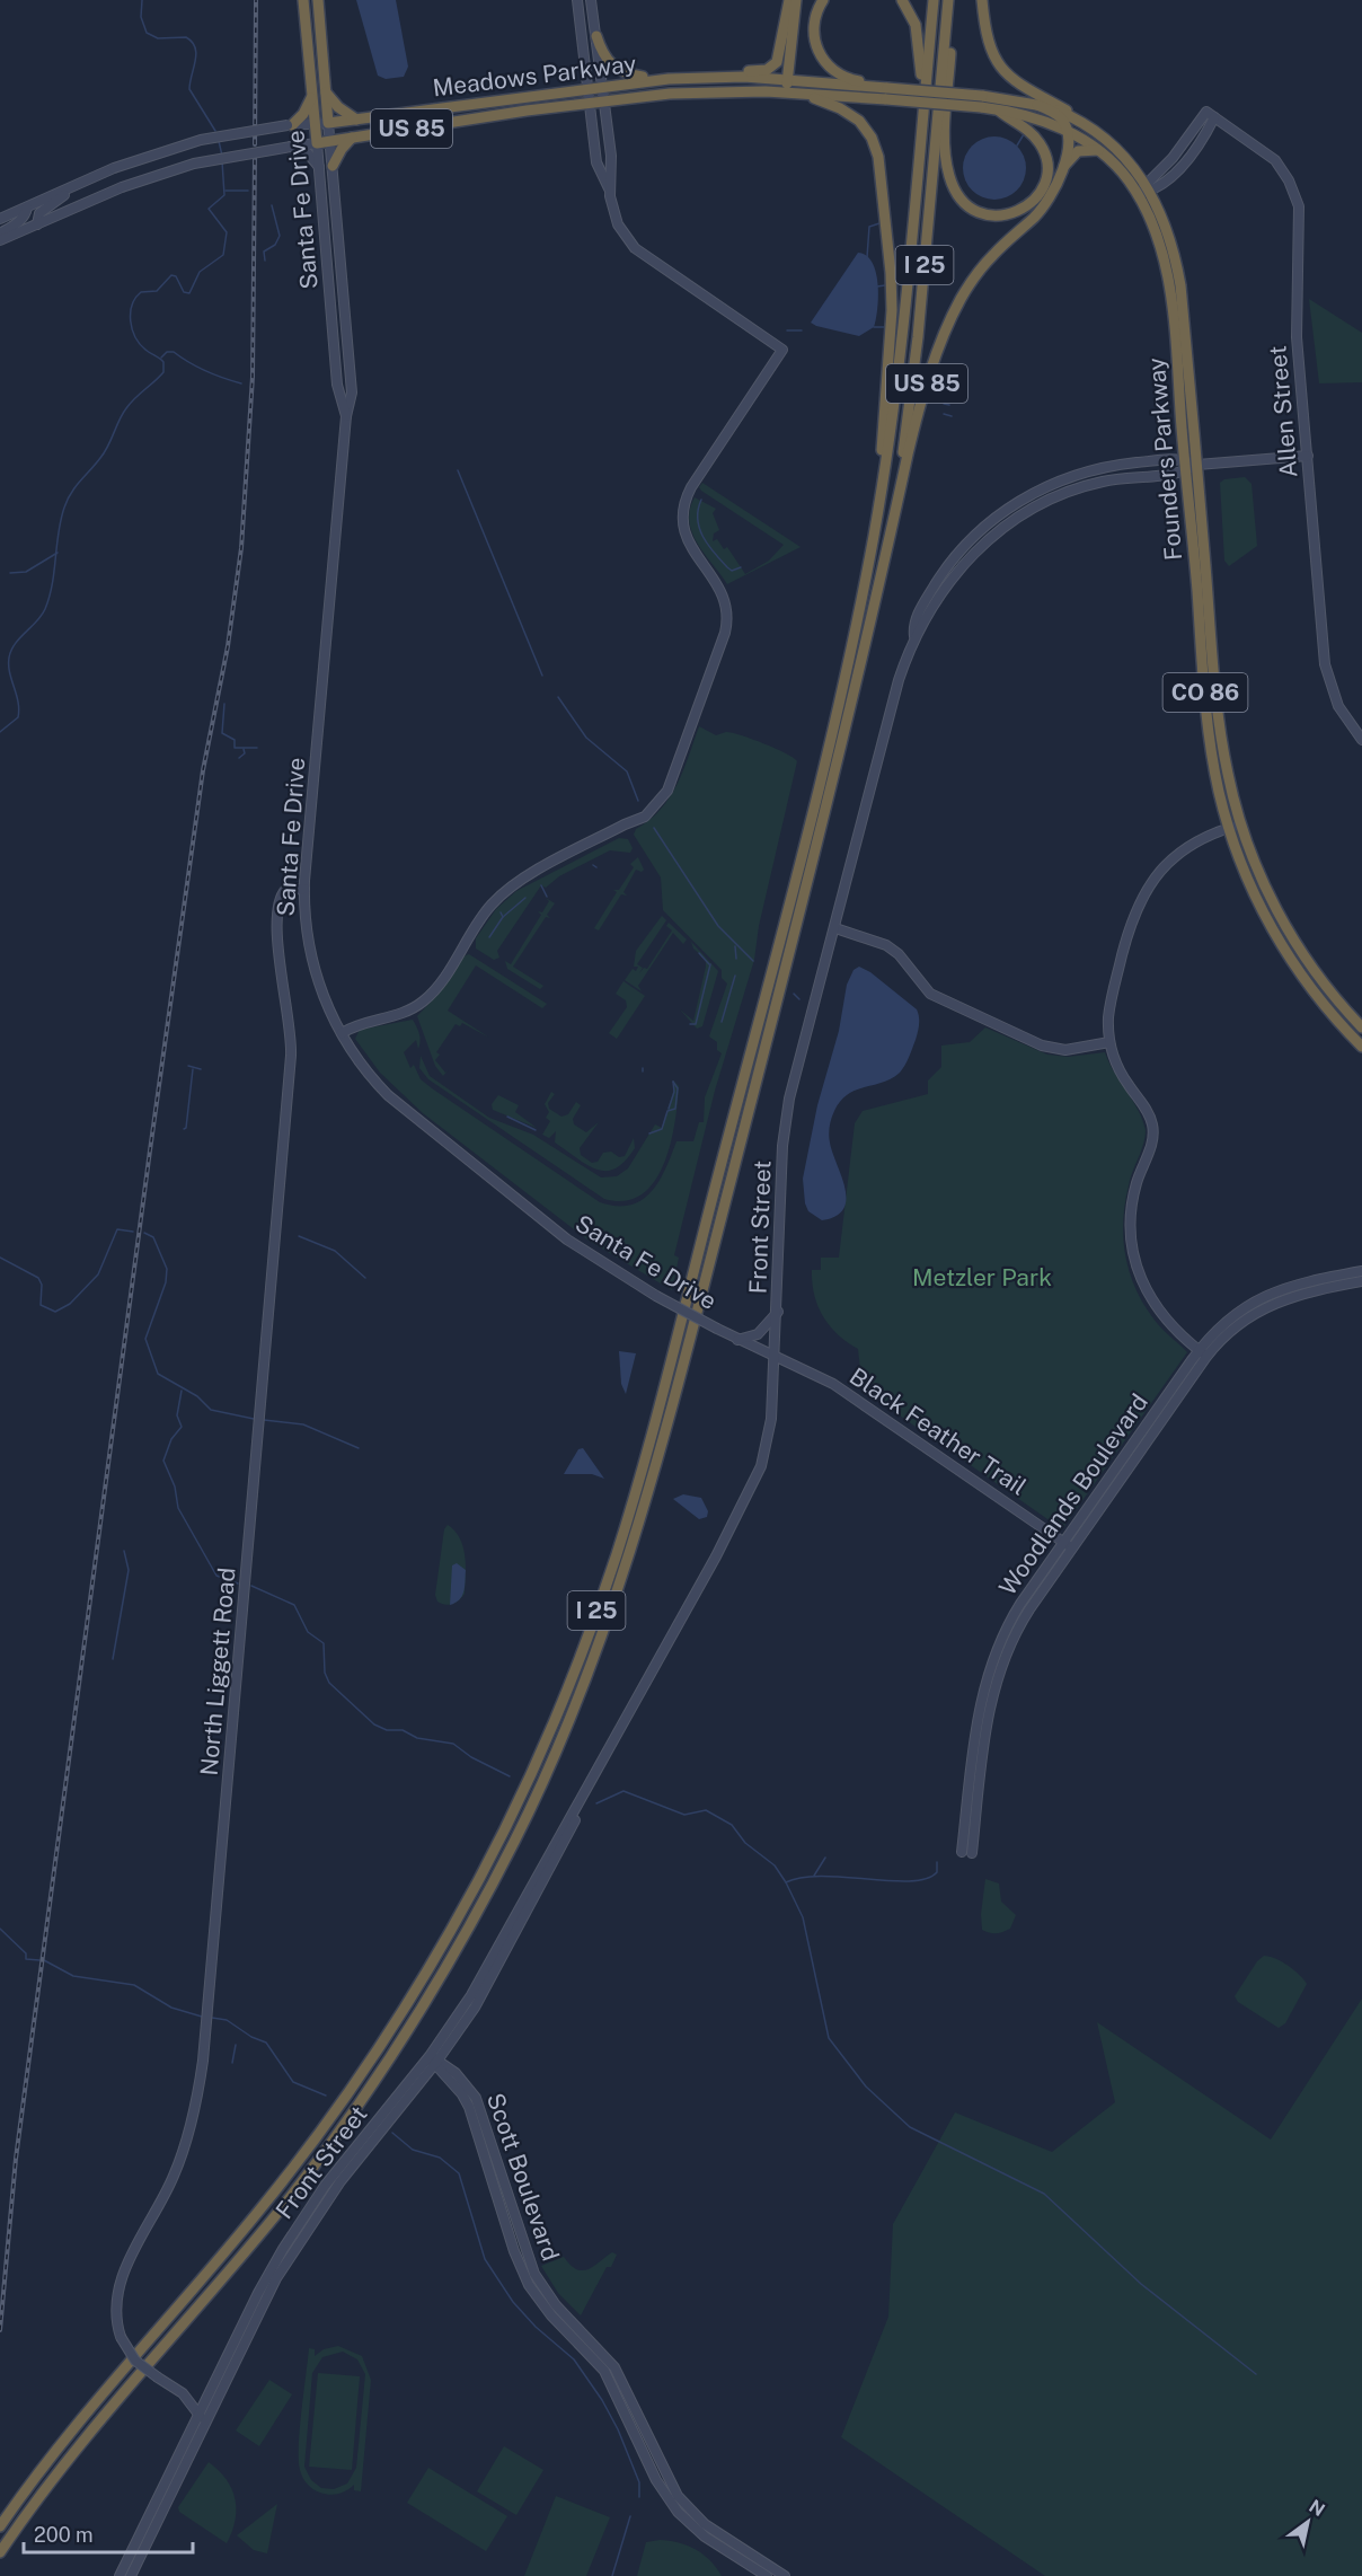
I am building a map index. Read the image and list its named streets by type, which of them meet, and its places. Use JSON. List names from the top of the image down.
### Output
{
  "streets": {
    "highway": [
      "Meadows Parkway",
      "US 85",
      "Santa Fe Drive",
      "I 25",
      "Founders Parkway",
      "CO 86"
    ],
    "street": [
      "Allen Street",
      "Front Street",
      "Black Feather Trail",
      "Woodlands Boulevard",
      "North Liggett Road",
      "Scott Boulevard"
    ]
  },
  "crossings": [
    ["Meadows Parkway", "US 85"],
    ["Meadows Parkway", "Santa Fe Drive"],
    ["Meadows Parkway", "Founders Parkway"],
    ["US 85", "Santa Fe Drive"],
    ["US 85", "I 25"],
    ["US 85", "Founders Parkway"],
    ["Santa Fe Drive", "Front Street"],
    ["Santa Fe Drive", "Black Feather Trail"],
    ["Santa Fe Drive", "North Liggett Road"],
    ["Allen Street", "Founders Parkway"],
    ["Allen Street", "Front Street"],
    ["Founders Parkway", "Front Street"],
    ["Front Street", "Black Feather Trail"],
    ["Front Street", "North Liggett Road"],
    ["Front Street", "Scott Boulevard"],
    ["Black Feather Trail", "Woodlands Boulevard"]
  ],
  "parks": ["Metzler Park"],
  "scale_bar": "200 m",
  "north": "top right"
}
